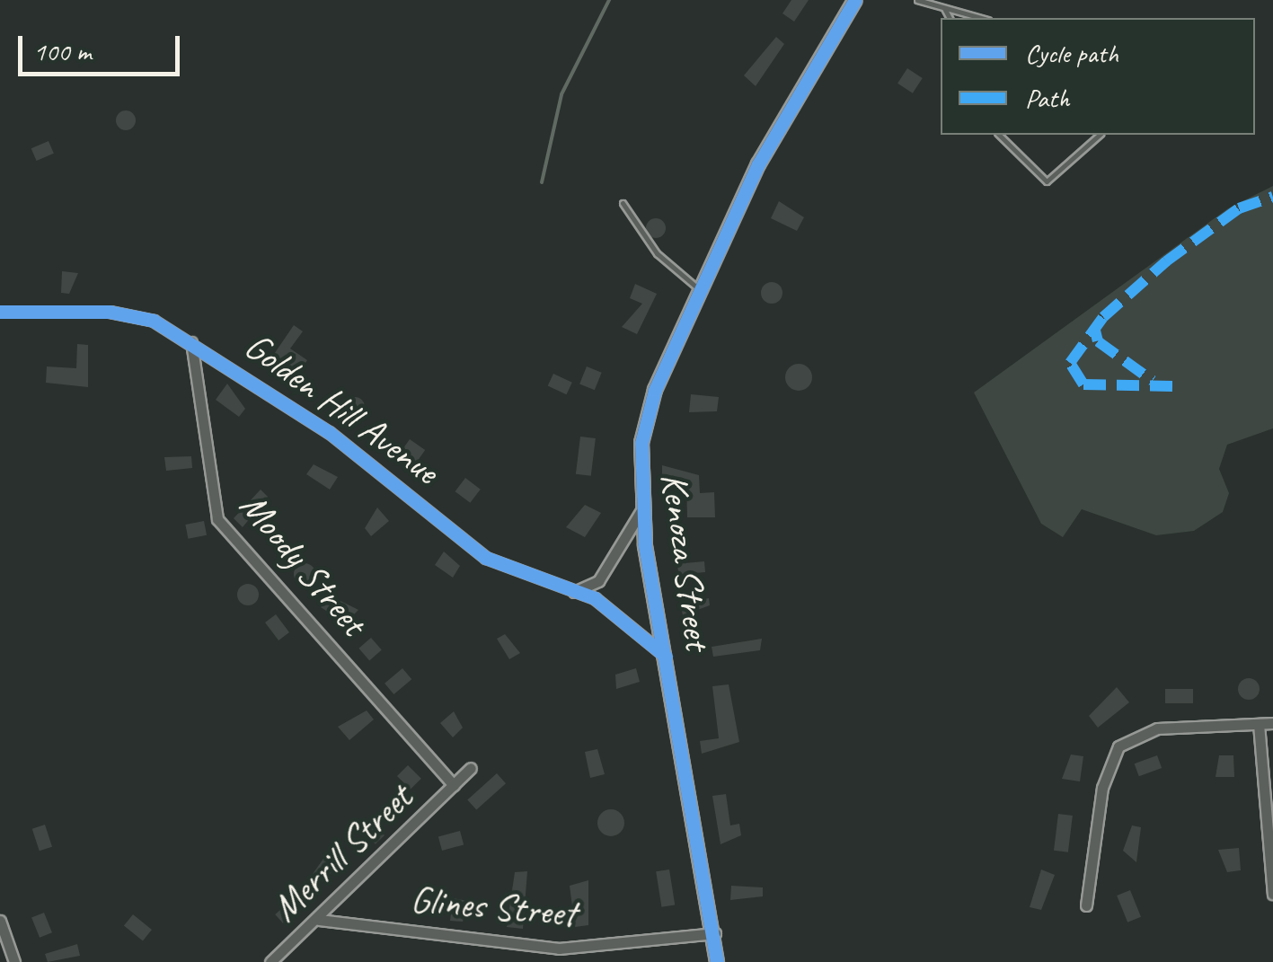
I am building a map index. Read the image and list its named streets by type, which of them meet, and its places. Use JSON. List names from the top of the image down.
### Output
{
  "streets": {
    "street": [
      "Golden Hill Avenue",
      "Kenoza Street",
      "Moody Street",
      "Merrill Street",
      "Glines Street"
    ]
  },
  "crossings": [
    ["Golden Hill Avenue", "Kenoza Street"],
    ["Golden Hill Avenue", "Moody Street"],
    ["Kenoza Street", "Glines Street"],
    ["Moody Street", "Merrill Street"],
    ["Merrill Street", "Glines Street"]
  ],
  "legend": ["Cycle path", "Path"],
  "scale_bar": "100 m"
}
